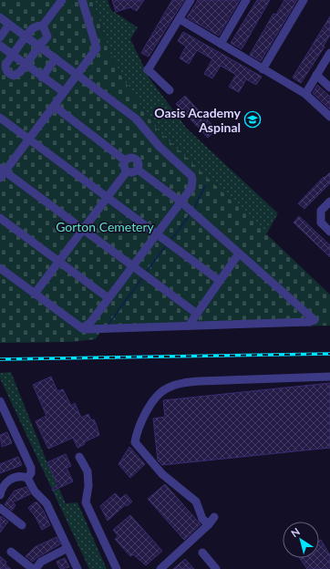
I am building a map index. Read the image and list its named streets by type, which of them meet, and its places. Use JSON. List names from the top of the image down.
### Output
{
  "parks": ["Gorton Cemetery"],
  "places": {
    "school or university": ["Oasis Academy Aspinal"]
  },
  "north": "top left"
}
